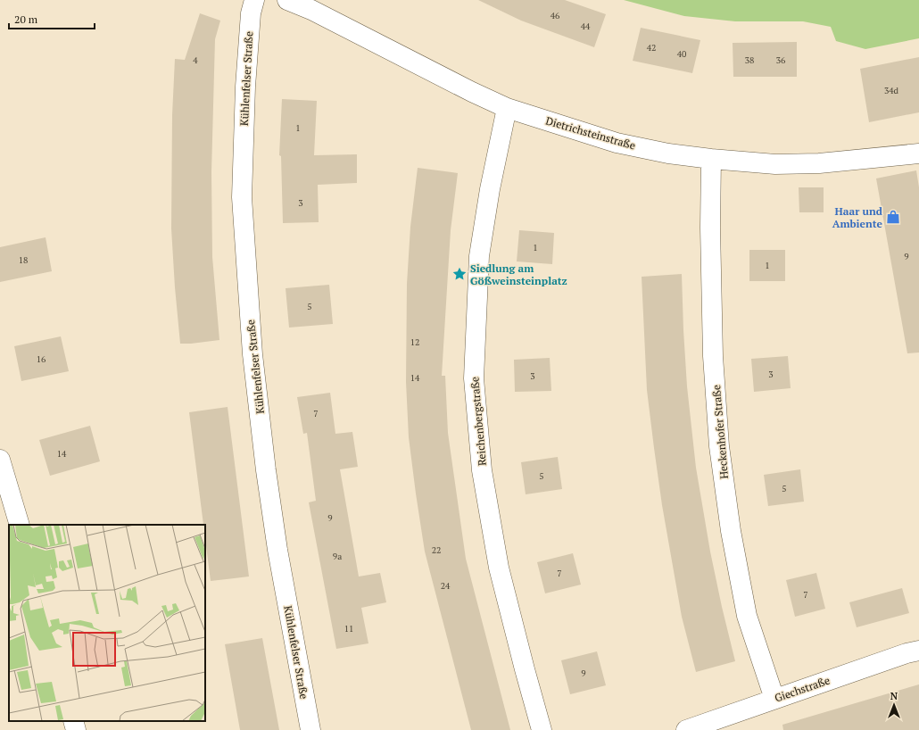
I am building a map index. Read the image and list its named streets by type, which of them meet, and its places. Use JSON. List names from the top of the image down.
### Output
{
  "streets": {
    "street": [
      "Kühlenfelser Straße",
      "Dietrichsteinstraße",
      "Reichenbergstraße",
      "Heckenhofer Straße",
      "Giechstraße"
    ]
  },
  "crossings": [
    ["Dietrichsteinstraße", "Reichenbergstraße"],
    ["Dietrichsteinstraße", "Heckenhofer Straße"],
    ["Heckenhofer Straße", "Giechstraße"]
  ],
  "places": {
    "shop": ["Haar und Ambiente"],
    "place": ["Siedlung am Gößweinsteinplatz"]
  },
  "house_numbers": [
    "46",
    "44",
    "42",
    "40",
    "4",
    "38",
    "36",
    "34d",
    "1",
    "3",
    "1",
    "9",
    "18",
    "1",
    "5",
    "12",
    "16",
    "3",
    "3",
    "14",
    "7",
    "14",
    "5",
    "5",
    "9",
    "22",
    "9a",
    "7",
    "24",
    "7",
    "11",
    "9"
  ],
  "scale_bar": "20 m",
  "north": "top"
}
